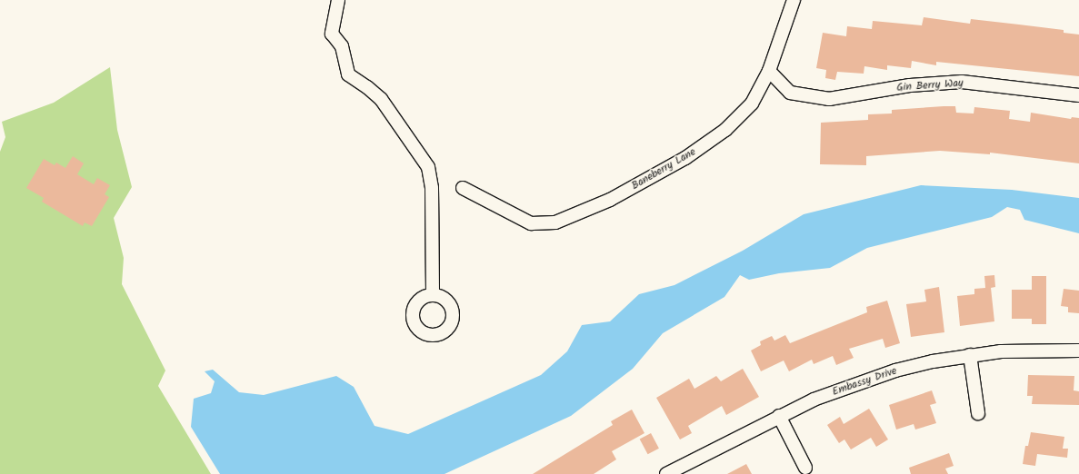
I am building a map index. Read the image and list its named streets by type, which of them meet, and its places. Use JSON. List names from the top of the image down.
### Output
{
  "streets": {
    "street": ["Gin Berry Way", "Baneberry Lane", "Embassy Drive"]
  },
  "crossings": [
    ["Gin Berry Way", "Baneberry Lane"]
  ]
}
